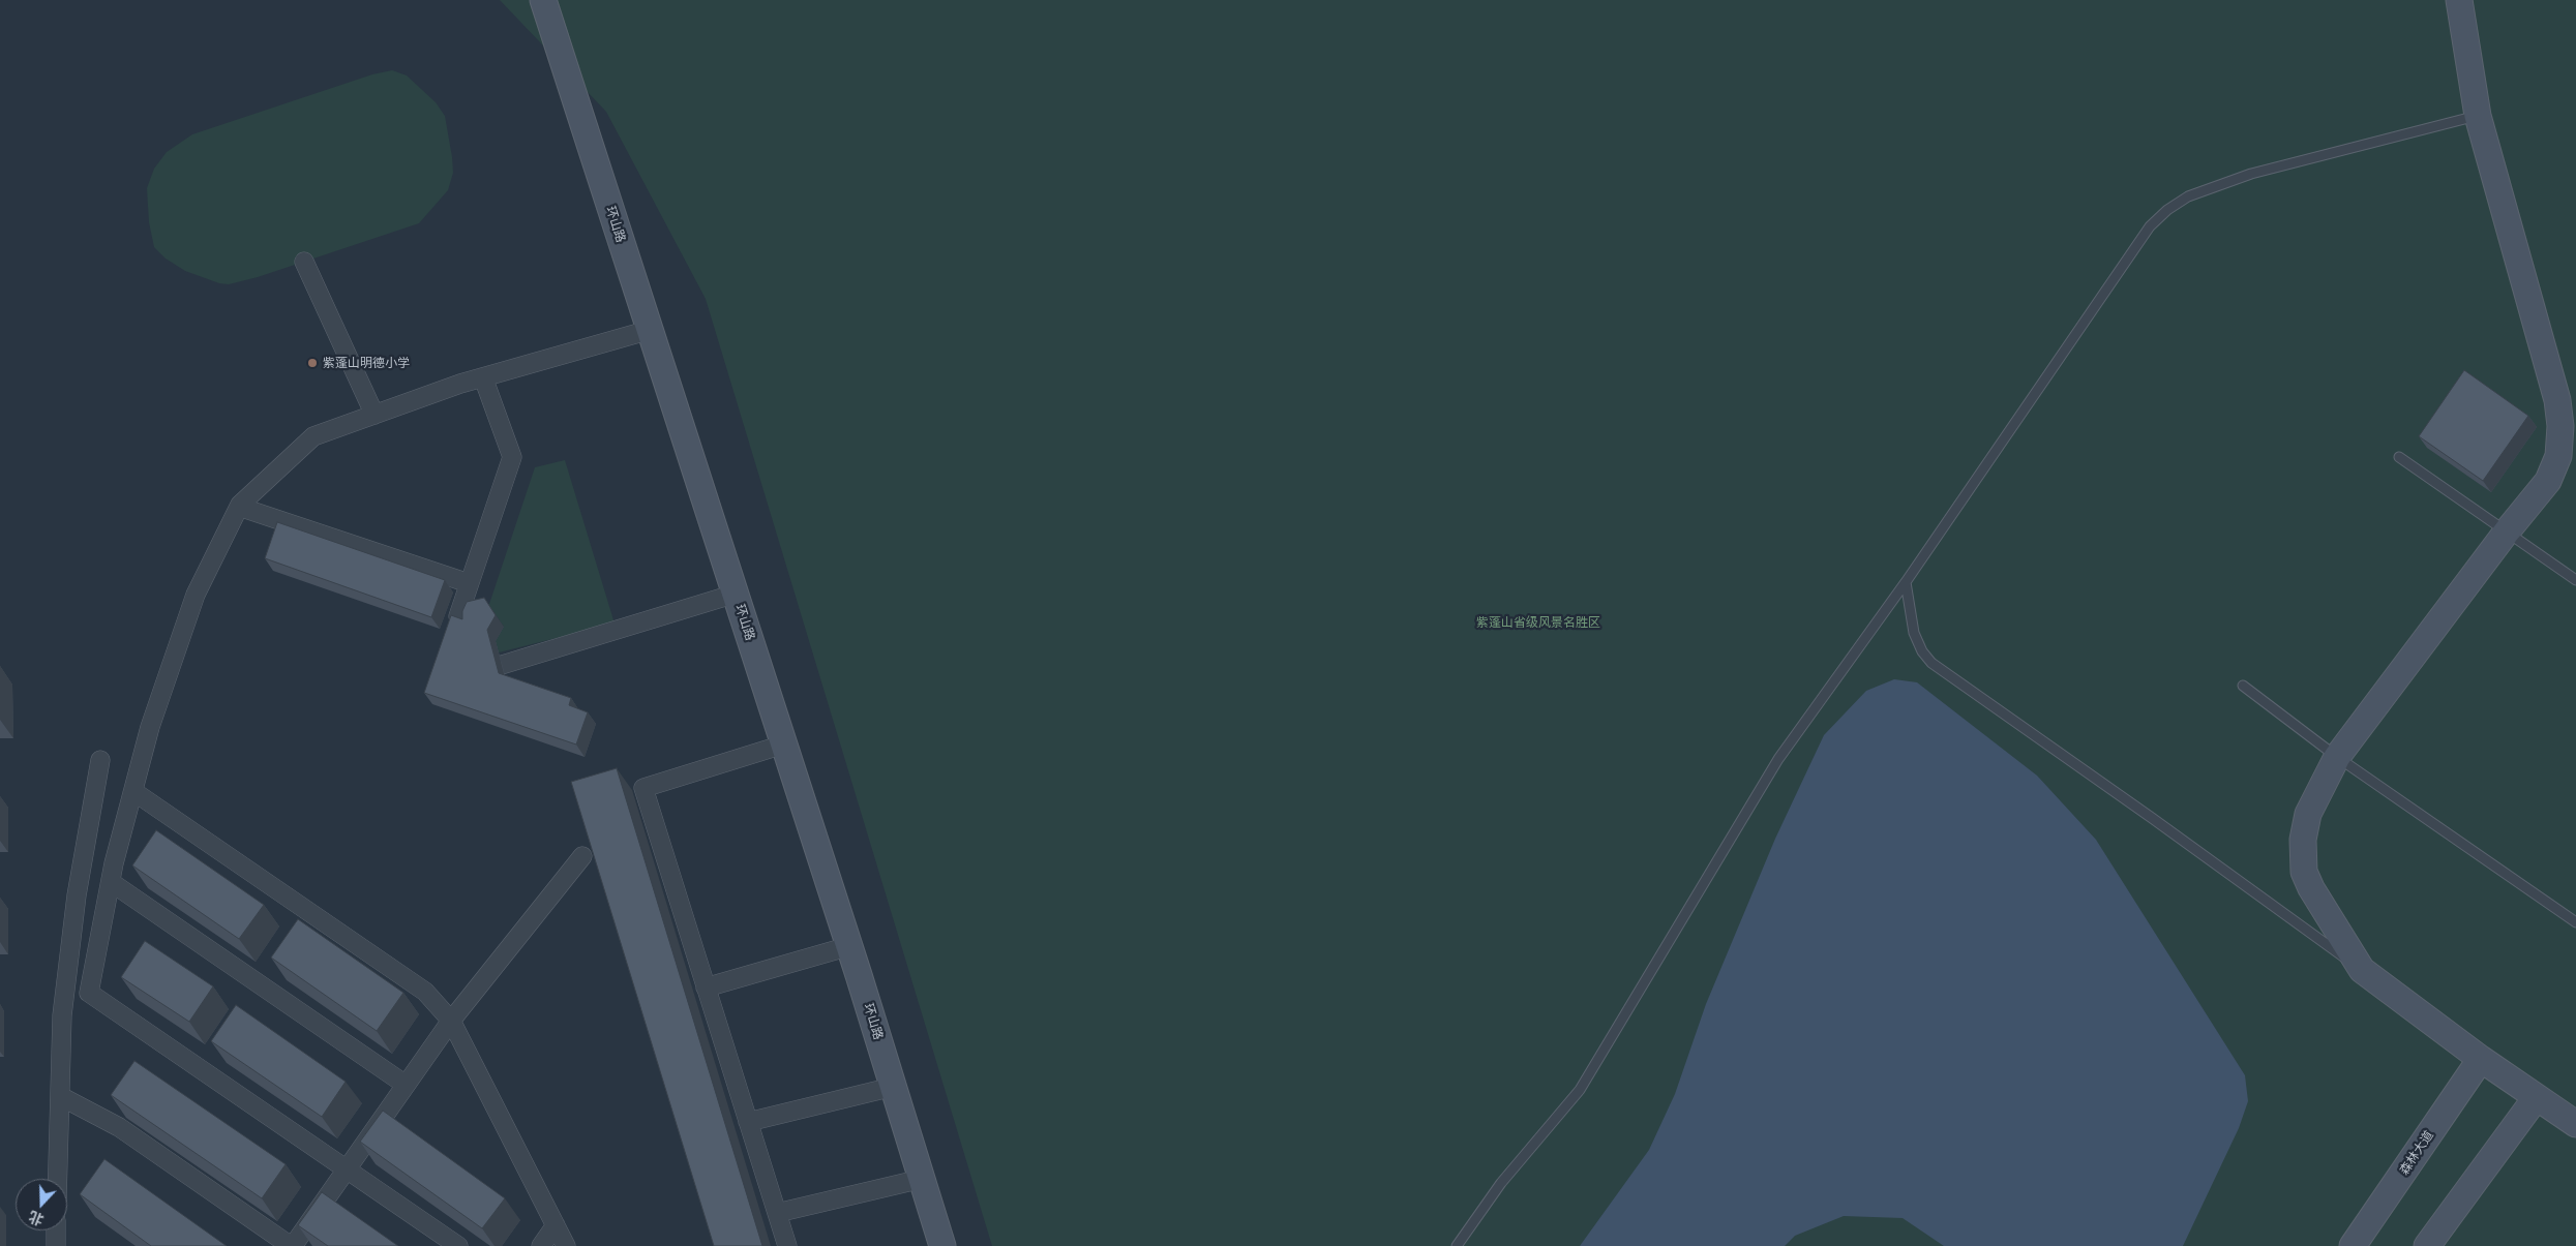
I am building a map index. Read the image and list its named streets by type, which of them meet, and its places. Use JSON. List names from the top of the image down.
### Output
{
  "streets": {
    "street": ["环山路", "森林大道"]
  },
  "parks": ["紫蓬山省级风景名胜区"],
  "places": ["紫蓬山明德小学"],
  "north": "bottom"
}
